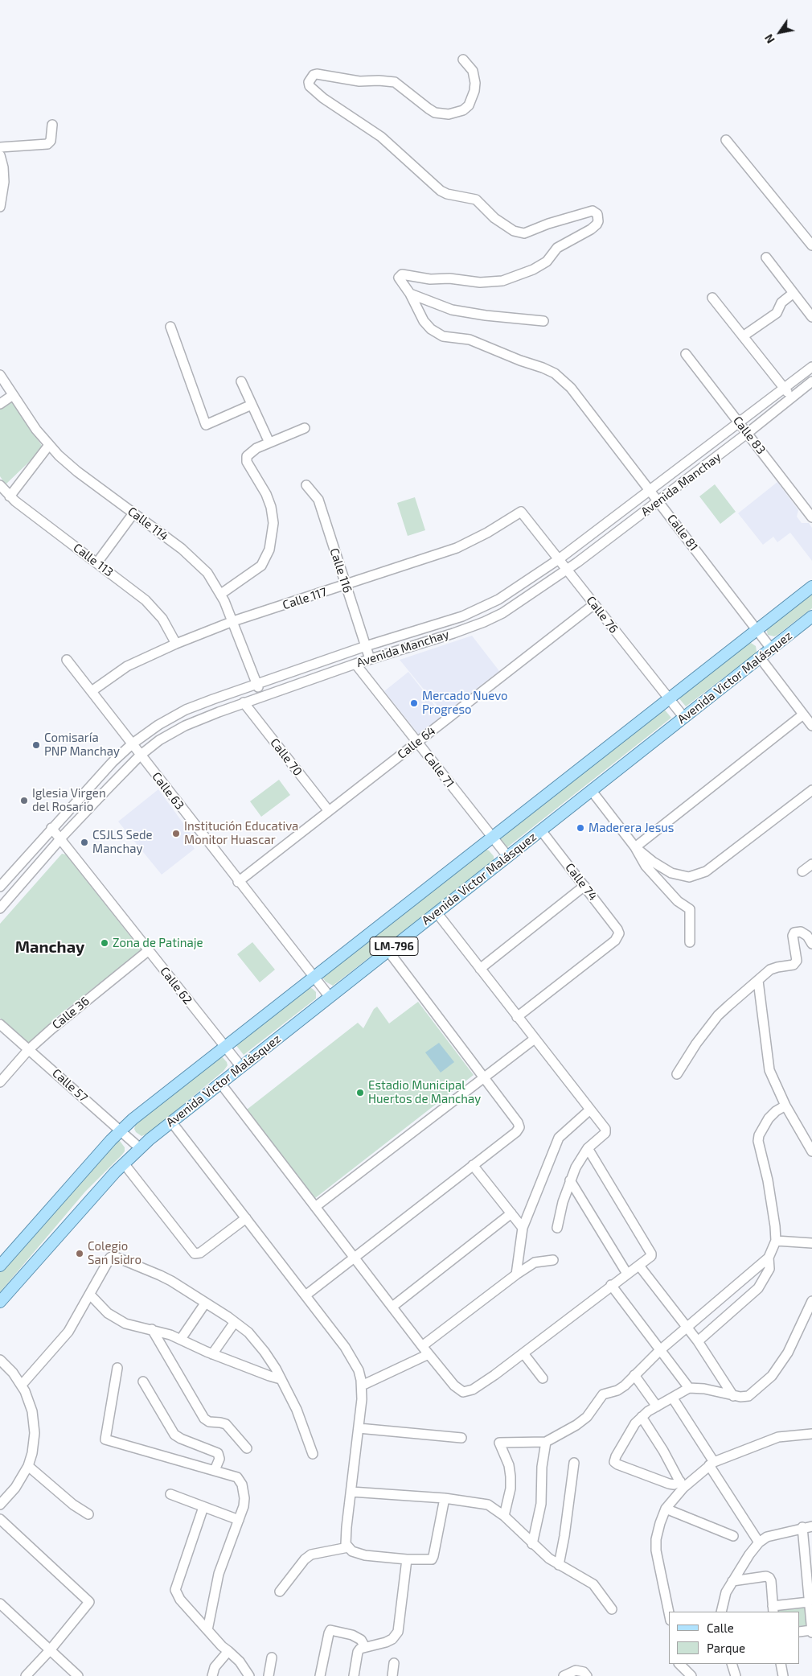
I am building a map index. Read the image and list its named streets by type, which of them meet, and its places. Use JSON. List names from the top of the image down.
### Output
{
  "streets": {
    "main road": ["Avenida Victor Malásquez", "LM-796"],
    "street": [
      "Calle 83",
      "Avenida Manchay",
      "Calle 114",
      "Calle 81",
      "Calle 113",
      "Calle 116",
      "Calle 117",
      "Calle 76",
      "Calle 64",
      "Calle 70",
      "Calle 71",
      "Calle 63",
      "Calle 74",
      "Calle 62",
      "Calle 36",
      "Calle 57"
    ]
  },
  "crossings": [
    ["Calle 83", "Avenida Manchay"],
    ["Avenida Manchay", "Calle 114"],
    ["Avenida Manchay", "Calle 81"],
    ["Avenida Manchay", "Calle 116"],
    ["Avenida Manchay", "Calle 76"],
    ["Avenida Manchay", "Calle 70"],
    ["Avenida Manchay", "Calle 71"],
    ["Avenida Manchay", "Calle 63"],
    ["Avenida Manchay", "Calle 62"],
    ["Calle 114", "Calle 117"],
    ["Calle 81", "Avenida Victor Malásquez"],
    ["Calle 113", "Calle 117"],
    ["Calle 116", "Calle 117"],
    ["Calle 117", "Calle 76"],
    ["Calle 117", "Calle 63"],
    ["Calle 76", "Avenida Victor Malásquez"],
    ["Calle 76", "Calle 64"],
    ["Avenida Victor Malásquez", "Calle 71"],
    ["Avenida Victor Malásquez", "Calle 63"],
    ["Avenida Victor Malásquez", "Calle 74"],
    ["Avenida Victor Malásquez", "Calle 62"],
    ["Avenida Victor Malásquez", "Calle 57"],
    ["Calle 64", "Calle 70"],
    ["Calle 64", "Calle 71"],
    ["Calle 64", "Calle 63"],
    ["Calle 62", "Calle 36"],
    ["Calle 36", "Calle 57"]
  ],
  "districts": ["Manchay"],
  "places": [
    "Mercado Nuevo Progreso",
    "Comisaría PNP Manchay",
    "Iglesia Virgen del Rosario",
    "Maderera Jesus",
    "Institución Educativa Monitor Huascar",
    "CSJLS Sede Manchay",
    "Zona de Patinaje",
    "Estadio Municipal Huertos de Manchay",
    "Colegio San Isidro"
  ],
  "legend": ["Calle", "Parque"],
  "north": "bottom left"
}
